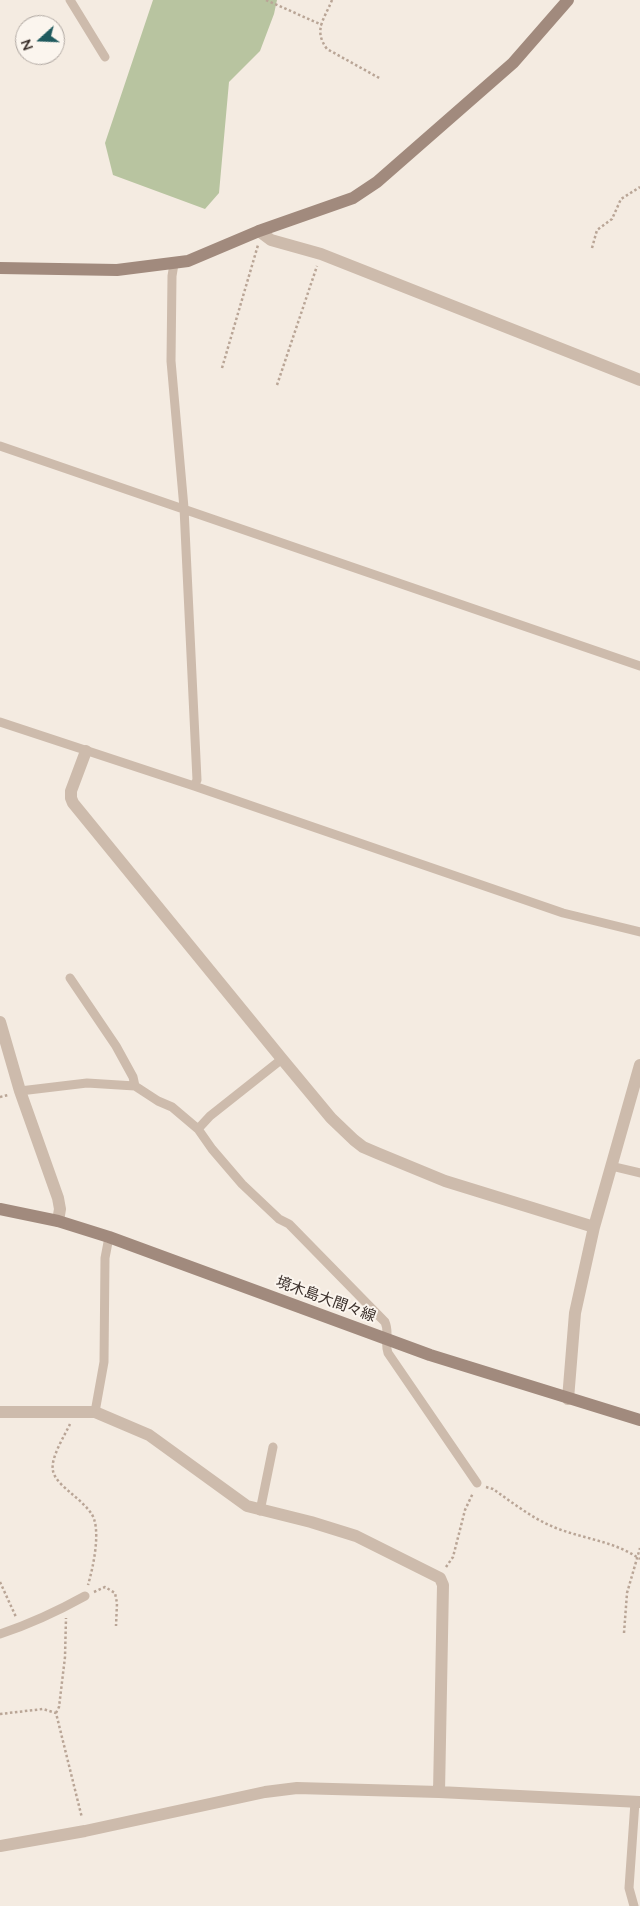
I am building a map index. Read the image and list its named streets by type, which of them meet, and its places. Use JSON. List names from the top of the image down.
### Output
{
  "streets": {
    "main road": ["境木島大間々線"]
  },
  "north": "left"
}
